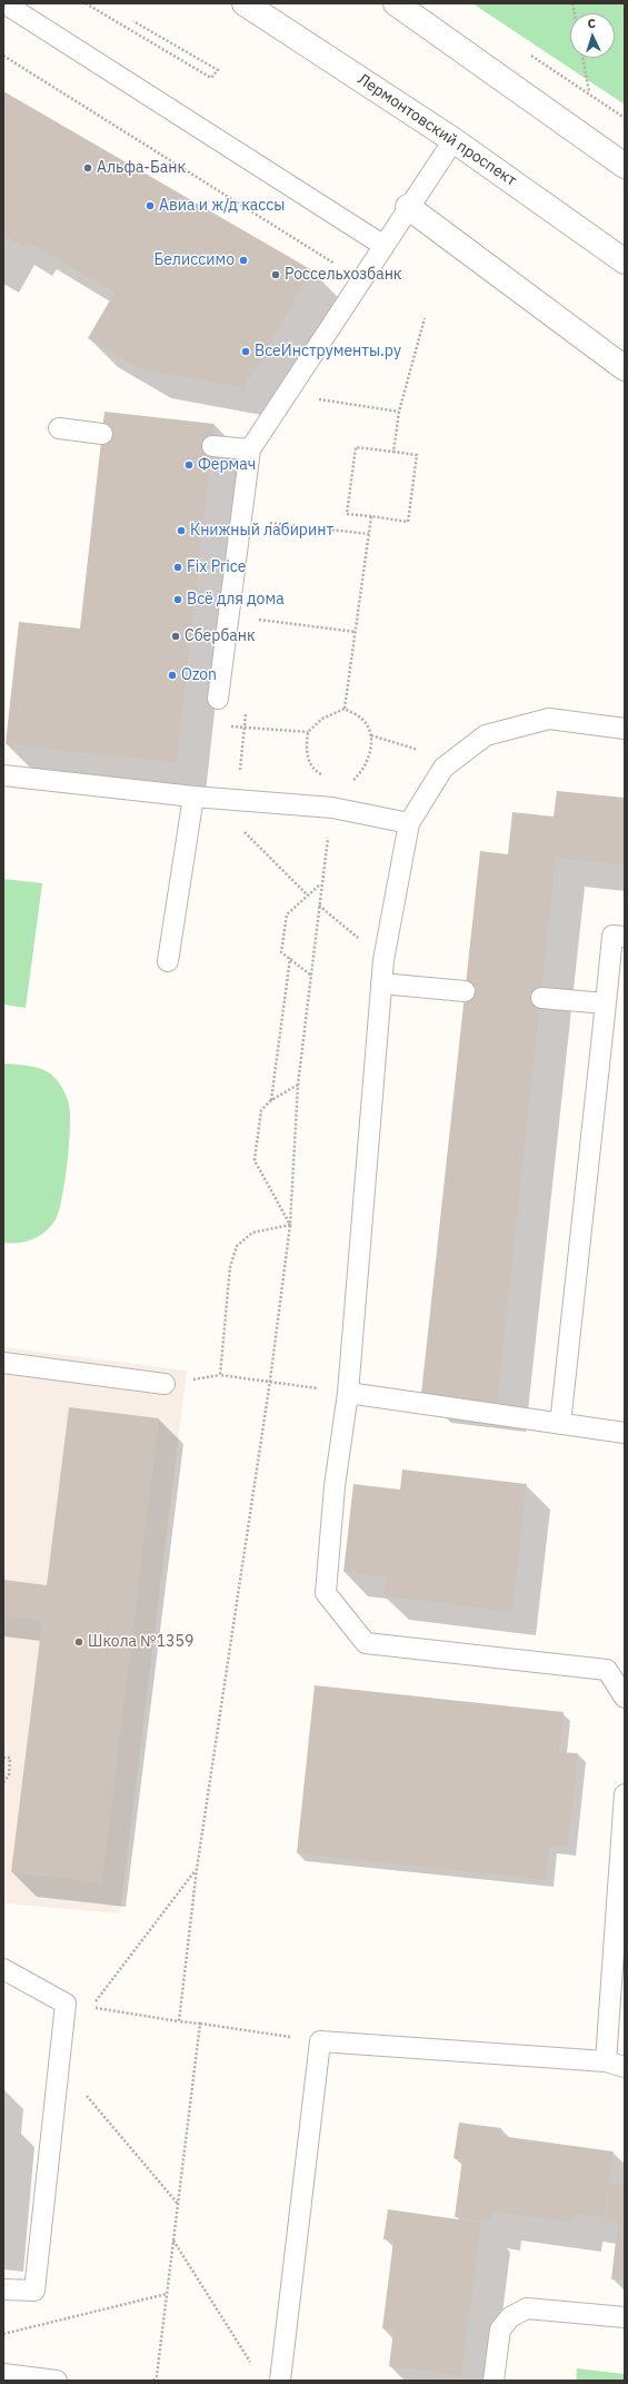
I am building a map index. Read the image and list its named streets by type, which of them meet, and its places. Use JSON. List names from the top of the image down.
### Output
{
  "streets": {
    "main road": ["Лермонтовский проспект"]
  },
  "places": [
    "Альфа-Банк",
    "Авиа и ж/д кассы",
    "Белиссимо",
    "Россельхозбанк",
    "ВсеИнструменты.ру",
    "Фермач",
    "Книжный лабиринт",
    "Fix Price",
    "Всё для дома",
    "Сбербанк",
    "Ozon",
    "Школа №1359"
  ],
  "north": "top"
}
